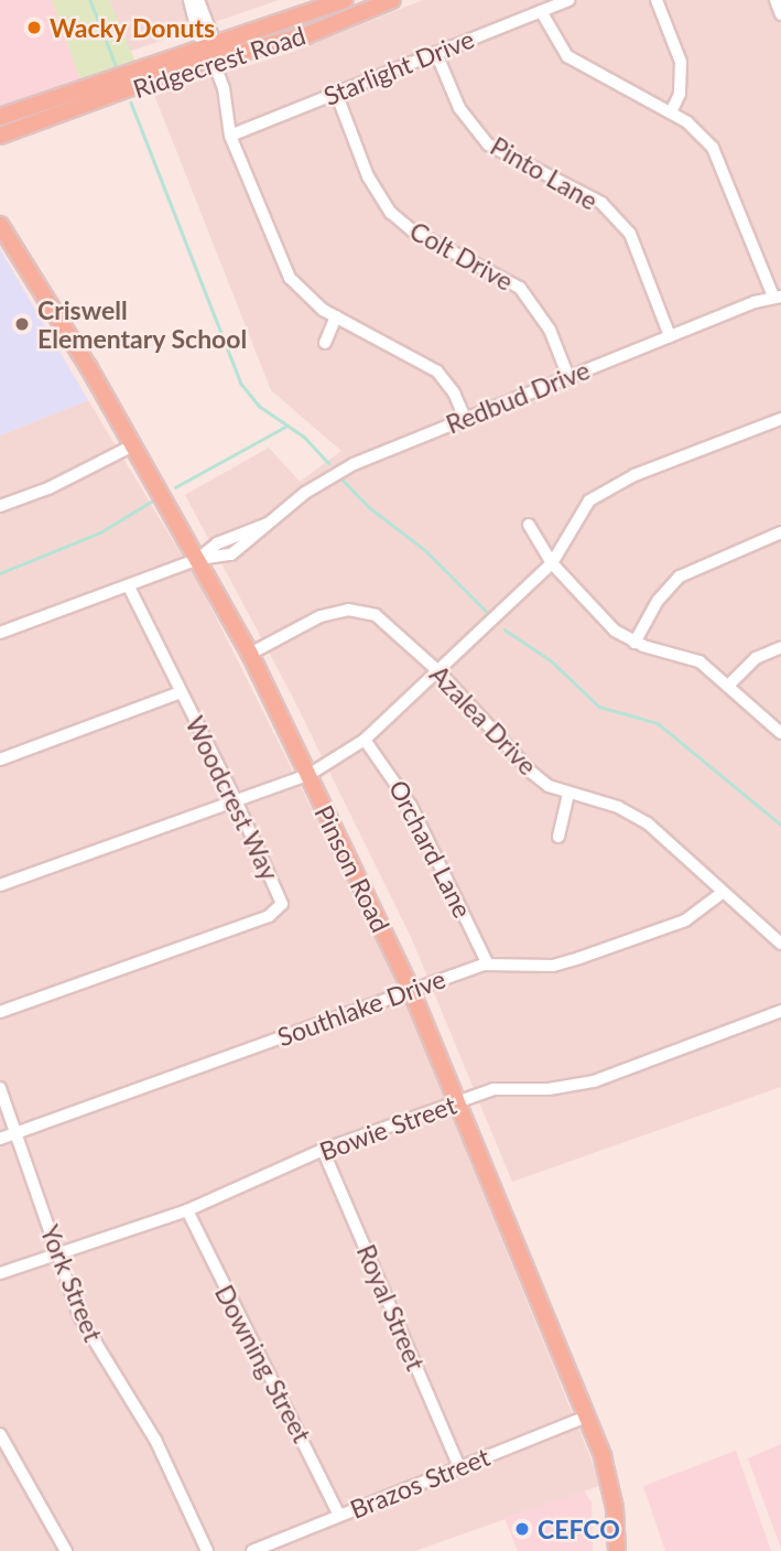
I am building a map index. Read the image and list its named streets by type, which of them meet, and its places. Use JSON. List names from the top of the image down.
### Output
{
  "streets": {
    "main road": ["Ridgecrest Road", "Pinson Road"],
    "street": [
      "Starlight Drive",
      "Pinto Lane",
      "Colt Drive",
      "Redbud Drive",
      "Azalea Drive",
      "Woodcrest Way",
      "Orchard Lane",
      "Southlake Drive",
      "Bowie Street",
      "York Street",
      "Royal Street",
      "Downing Street",
      "Brazos Street"
    ]
  },
  "crossings": [
    ["Starlight Drive", "Pinto Lane"],
    ["Starlight Drive", "Colt Drive"],
    ["Pinto Lane", "Redbud Drive"],
    ["Colt Drive", "Redbud Drive"],
    ["Redbud Drive", "Woodcrest Way"],
    ["Redbud Drive", "Pinson Road"],
    ["Azalea Drive", "Pinson Road"],
    ["Azalea Drive", "Southlake Drive"],
    ["Orchard Lane", "Southlake Drive"],
    ["Pinson Road", "Southlake Drive"],
    ["Pinson Road", "Bowie Street"],
    ["Pinson Road", "Brazos Street"],
    ["Southlake Drive", "York Street"],
    ["Bowie Street", "York Street"],
    ["Bowie Street", "Royal Street"],
    ["Bowie Street", "Downing Street"],
    ["Royal Street", "Brazos Street"],
    ["Downing Street", "Brazos Street"]
  ],
  "places": ["Wacky Donuts", "Criswell Elementary School", "CEFCO"]
}
